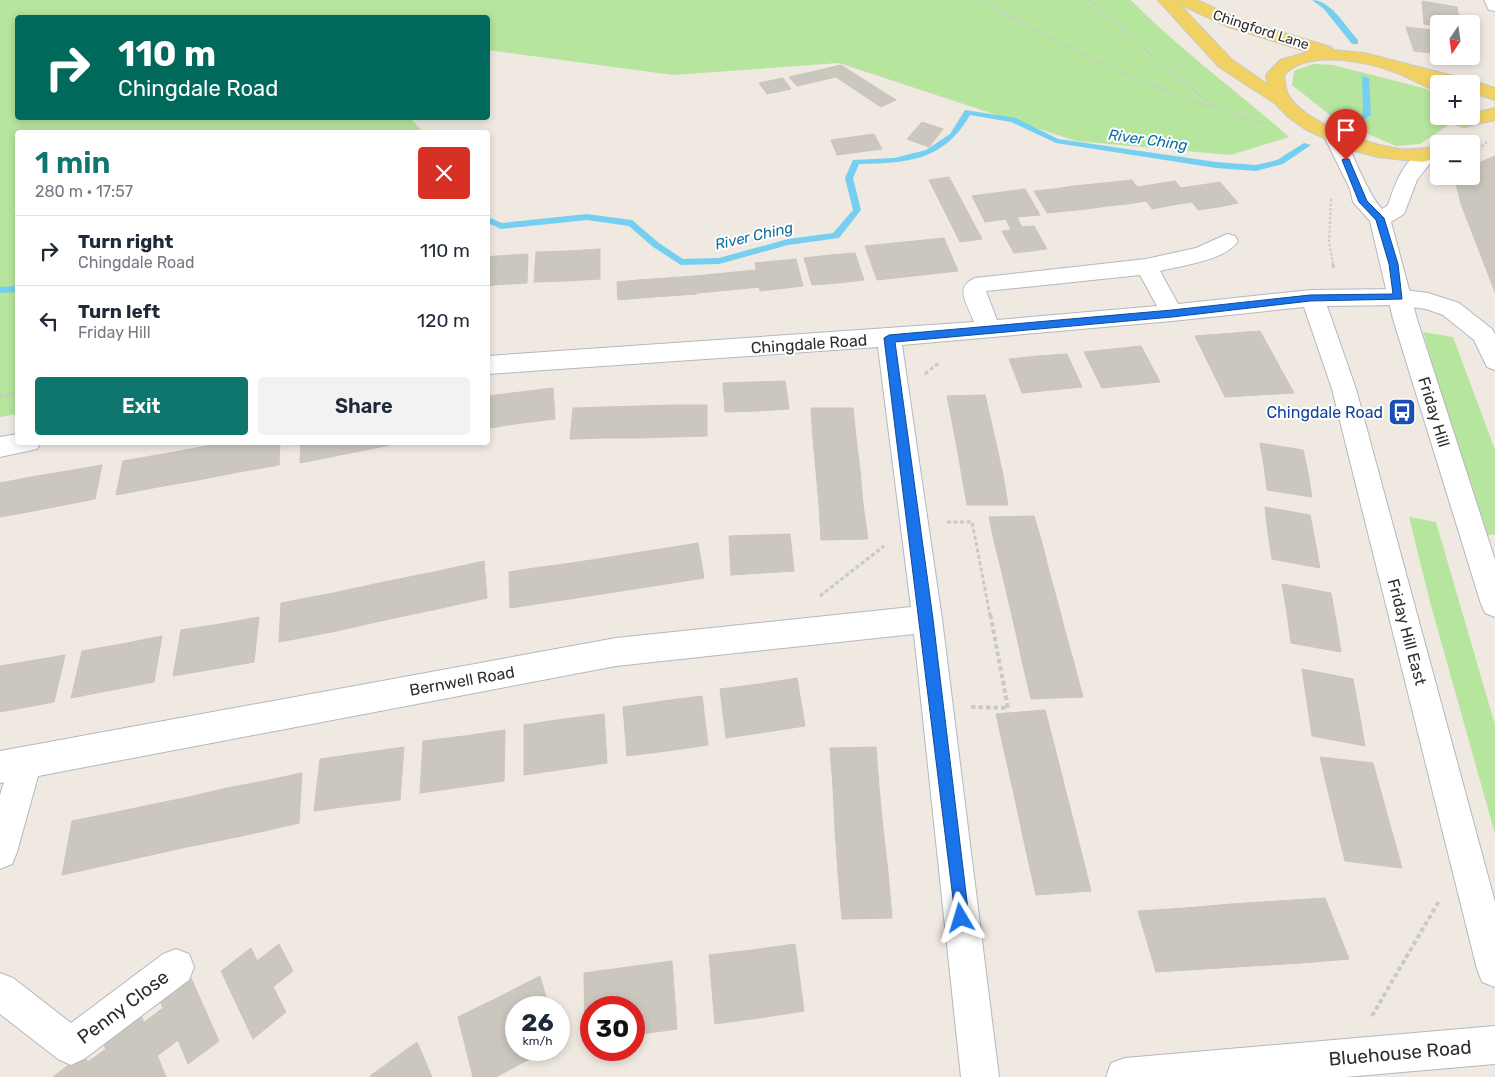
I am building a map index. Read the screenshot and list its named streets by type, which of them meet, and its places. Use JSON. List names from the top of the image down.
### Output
{
  "streets": {
    "main road": ["Chingford Lane"],
    "street": [
      "Chingdale Road",
      "Friday Hill",
      "Friday Hill East",
      "Bernwell Road",
      "Penny Close",
      "Bluehouse Road"
    ]
  },
  "crossings": [
    ["Chingford Lane", "Friday Hill"],
    ["Chingdale Road", "Friday Hill"],
    ["Chingdale Road", "Friday Hill East"]
  ],
  "water": ["River Ching"],
  "places": {
    "bus stop": ["Chingdale Road"]
  },
  "north": "bottom",
  "page": {
    "map_buttons": ["+", "−"],
    "turn": ["110 m", "Chingdale Road"],
    "heading": ["1 min", "280 m · 17:57"],
    "list": [
      {
        "name": "Turn right",
        "note": "Chingdale Road",
        "value": "110 m"
      },
      {
        "name": "Turn left",
        "note": "Friday Hill",
        "value": "120 m"
      }
    ],
    "buttons": ["Exit", "Share"],
    "speed": "26 km/h",
    "limit": "30"
  }
}
